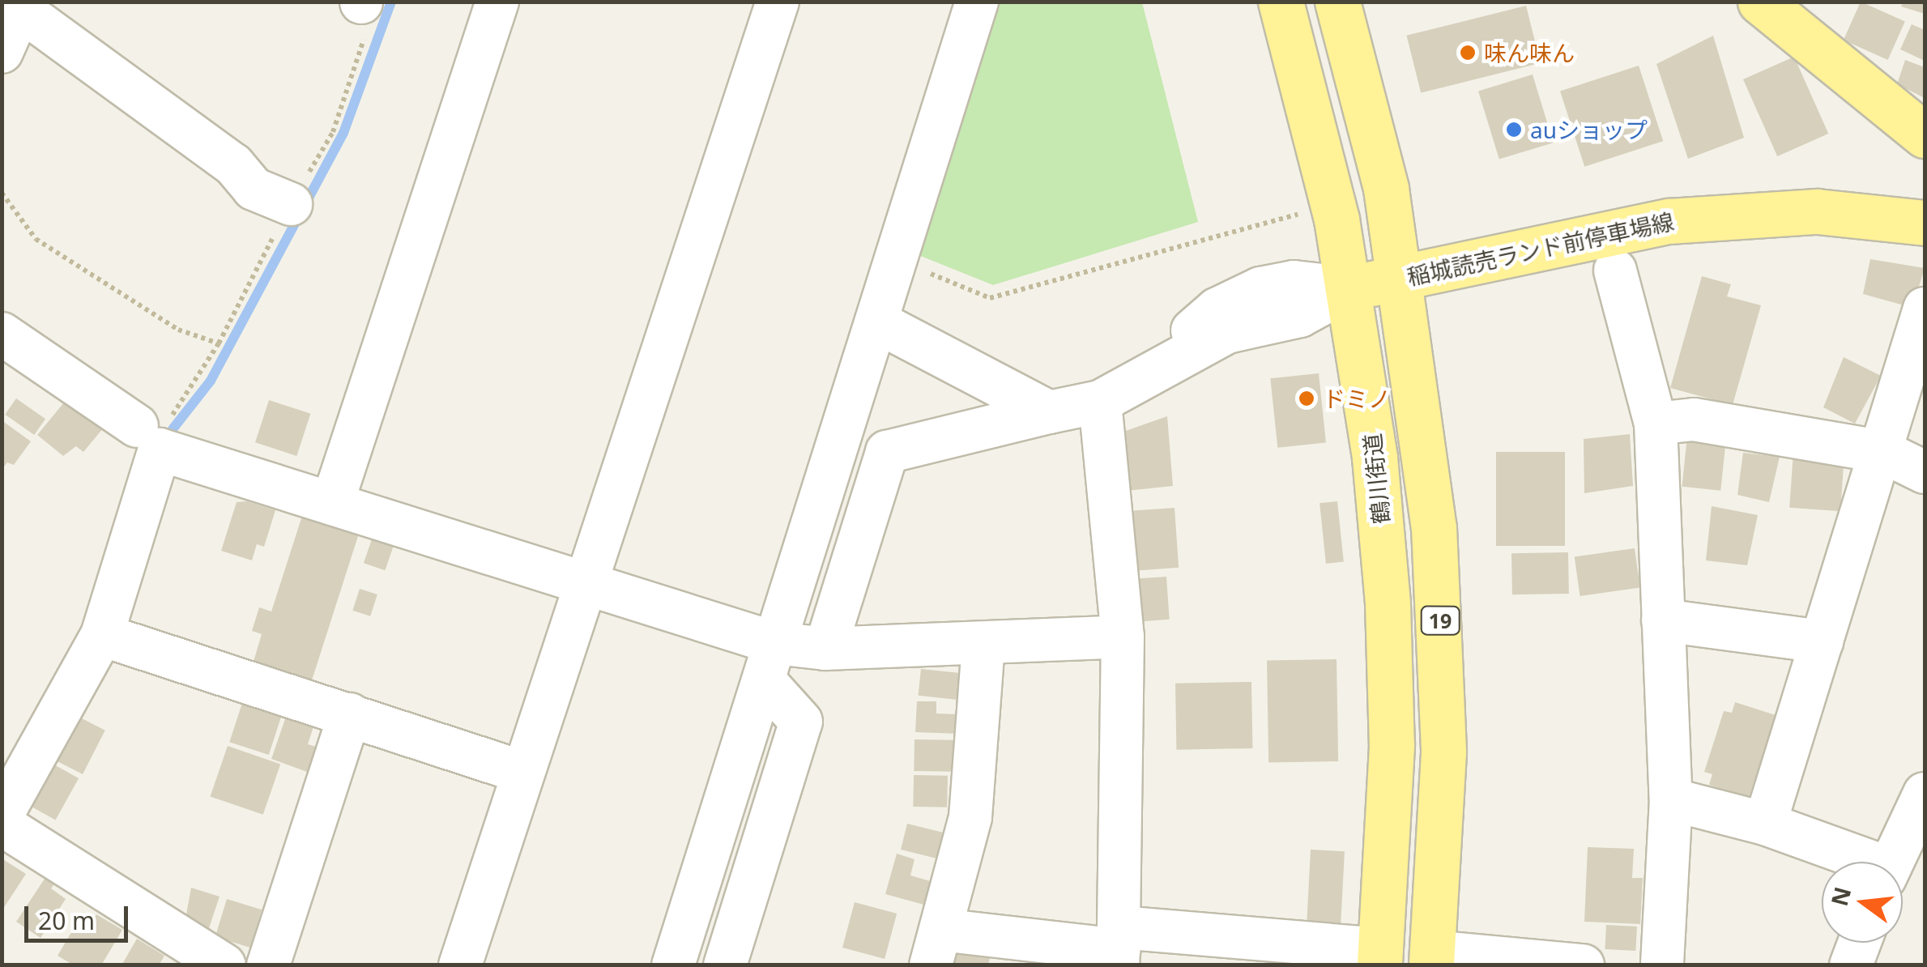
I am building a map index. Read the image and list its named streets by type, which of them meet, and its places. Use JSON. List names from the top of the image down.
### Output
{
  "streets": {
    "main road": ["稲城読売ランド前停車場線", "鶴川街道", "19"]
  },
  "crossings": [
    ["稲城読売ランド前停車場線", "鶴川街道"],
    ["稲城読売ランド前停車場線", "19"]
  ],
  "places": ["味ん味ん", "auショップ", "ドミノ"],
  "scale_bar": "20 m",
  "north": "left"
}
